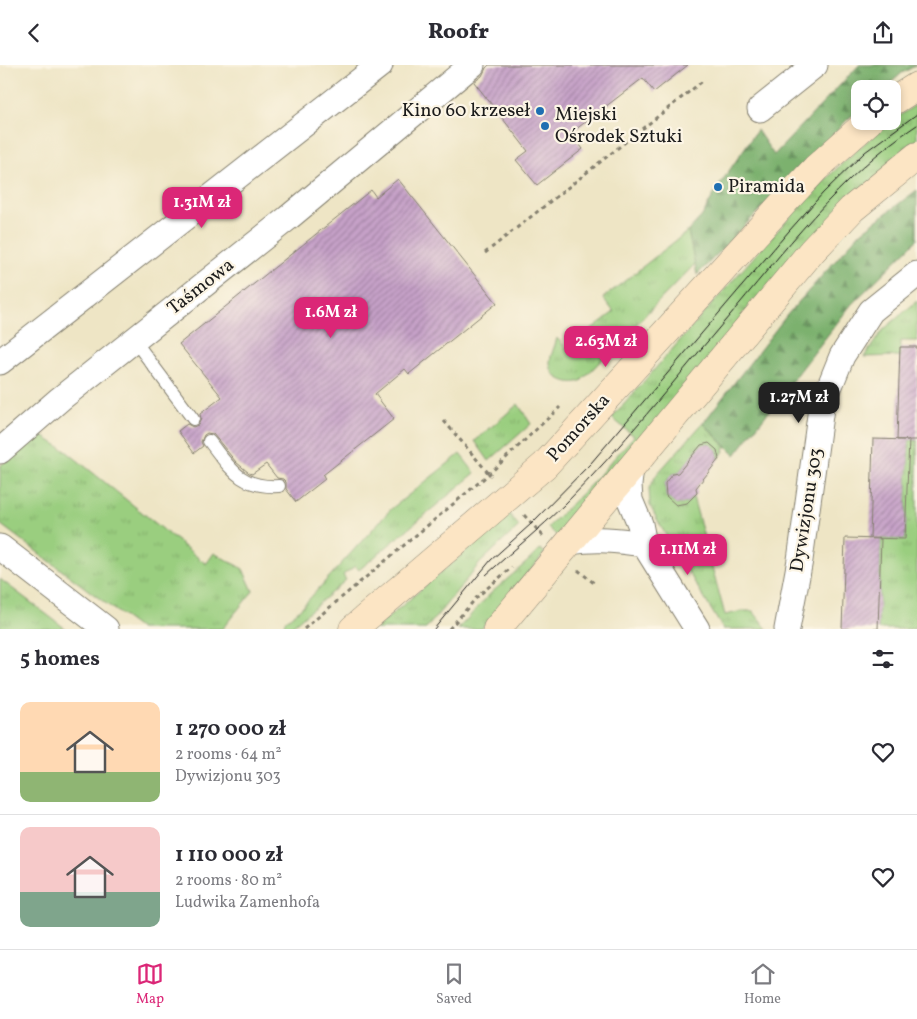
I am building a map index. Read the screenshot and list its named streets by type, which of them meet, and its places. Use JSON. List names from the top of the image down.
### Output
{
  "streets": {
    "main road": ["Pomorska"],
    "street": ["Taśmowa", "Dywizjonu 303"]
  },
  "places": ["Kino 60 krzeseł", "Miejski Ośrodek Sztuki", "Piramida"],
  "page": {
    "header": "Roofr",
    "price": [
      "1.31M zł",
      "1.6M zł",
      "2.63M zł",
      "1.27M zł",
      "1.11M zł"
    ],
    "heading": "5 homes",
    "list": [
      {
        "name": "1 270 000 zł",
        "note": "2 rooms · 64 m² · Dywizjonu 303"
      },
      {
        "name": "1 110 000 zł",
        "note": "2 rooms · 80 m² · Ludwika Zamenhofa"
      }
    ],
    "tabs": ["Map", "Saved", "Home"]
  }
}
